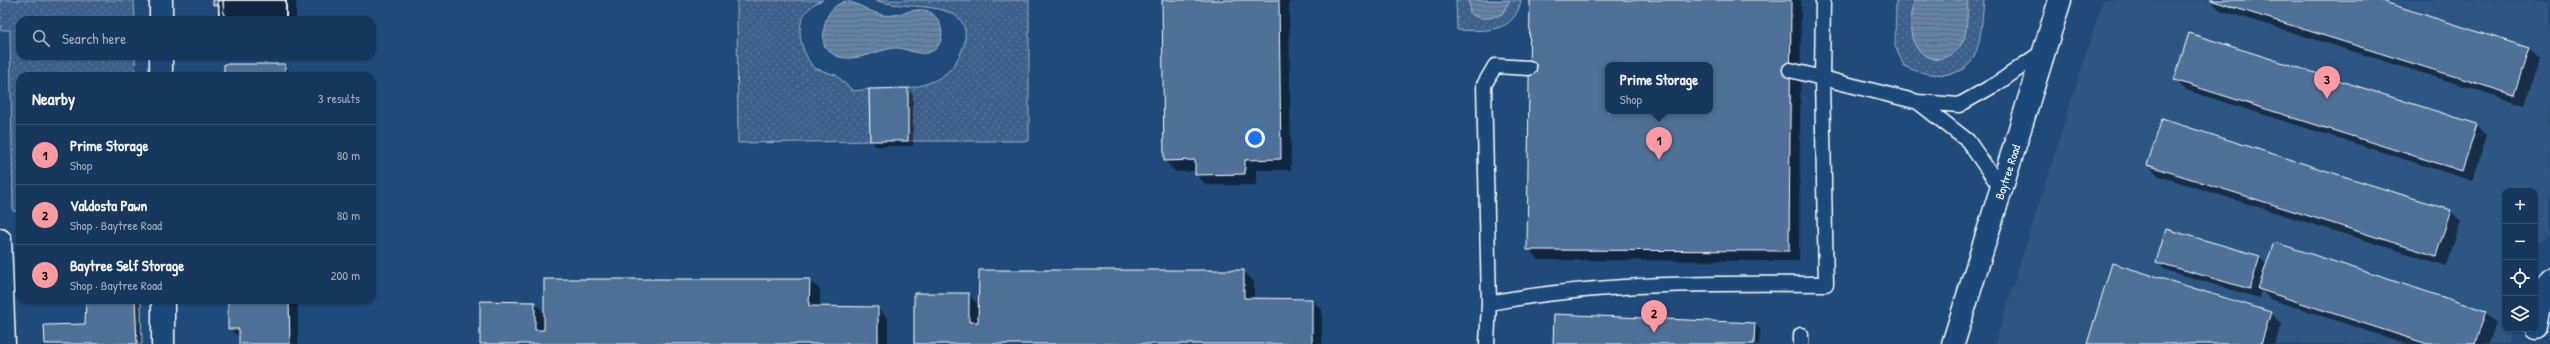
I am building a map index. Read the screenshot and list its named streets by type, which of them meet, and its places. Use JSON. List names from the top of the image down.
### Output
{
  "streets": {
    "main road": ["Baytree Road"]
  },
  "page": {
    "search": "Search here",
    "popup": ["Prime Storage", "Shop"],
    "pins": ["3", "1", "2"],
    "heading": ["Nearby", "3 results"],
    "list": [
      {
        "mark": "1",
        "name": "Prime Storage",
        "note": "Shop",
        "value": "80 m"
      },
      {
        "mark": "2",
        "name": "Valdosta Pawn",
        "note": "Shop · Baytree Road",
        "value": "80 m"
      },
      {
        "mark": "3",
        "name": "Baytree Self Storage",
        "note": "Shop · Baytree Road",
        "value": "200 m"
      }
    ],
    "map_buttons": ["+", "−"]
  }
}
